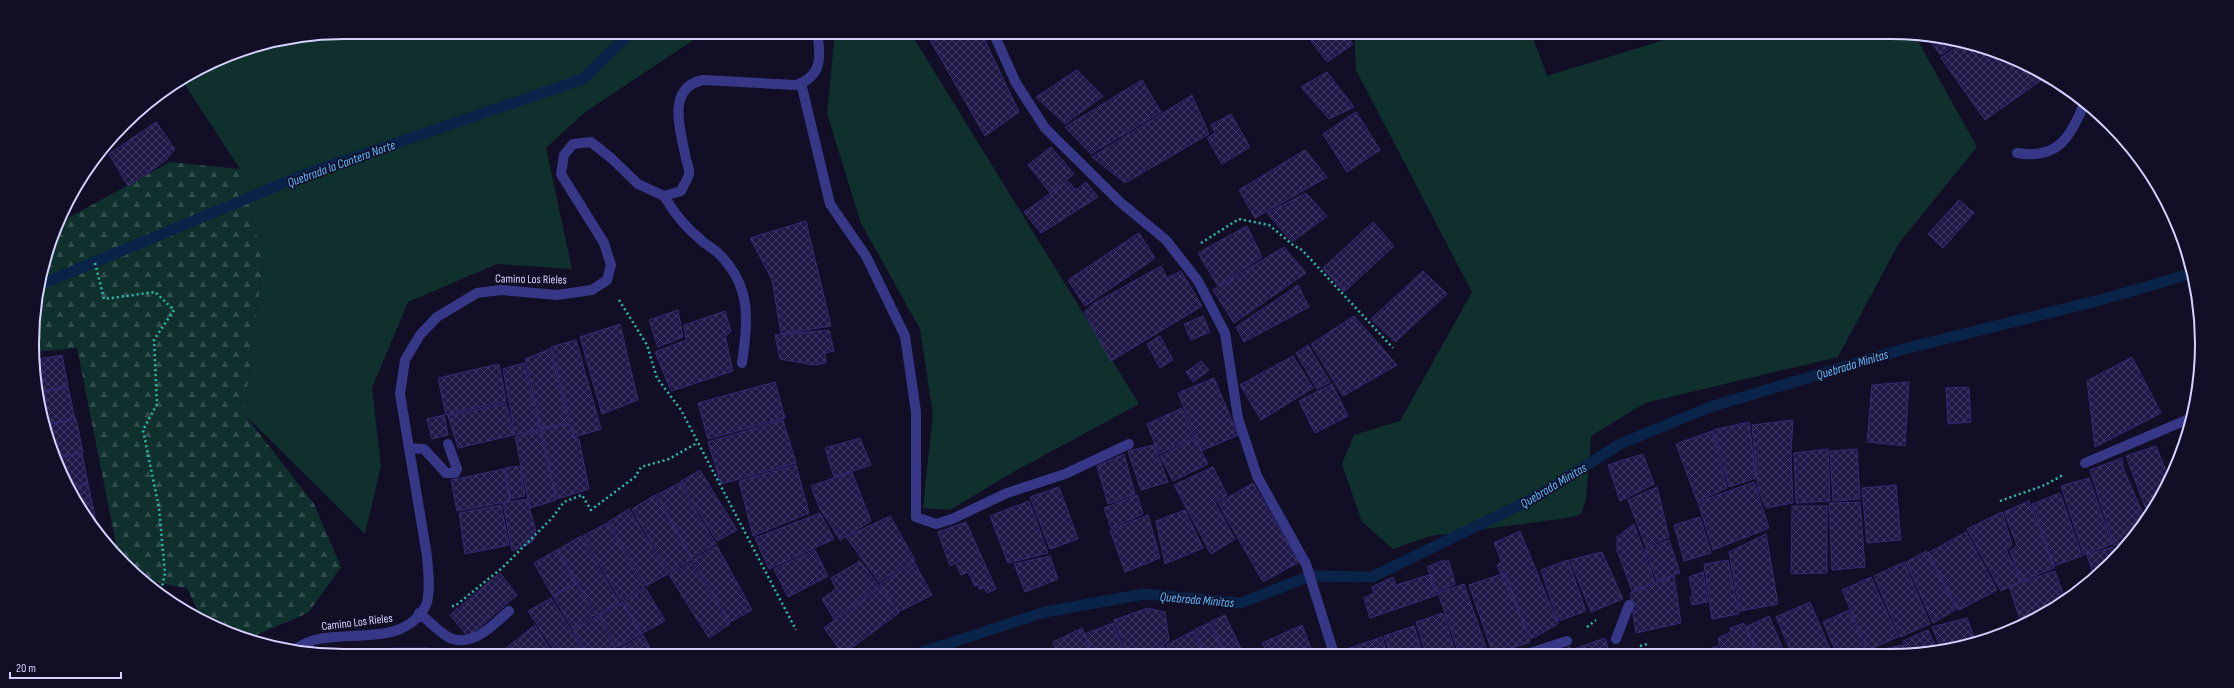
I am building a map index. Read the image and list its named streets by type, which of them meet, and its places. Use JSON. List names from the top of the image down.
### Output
{
  "streets": {
    "street": ["Camino Los Rieles"]
  },
  "water": ["Quebrada la Cantera Norte", "Quebrada Minitas"],
  "scale_bar": "20 m"
}
